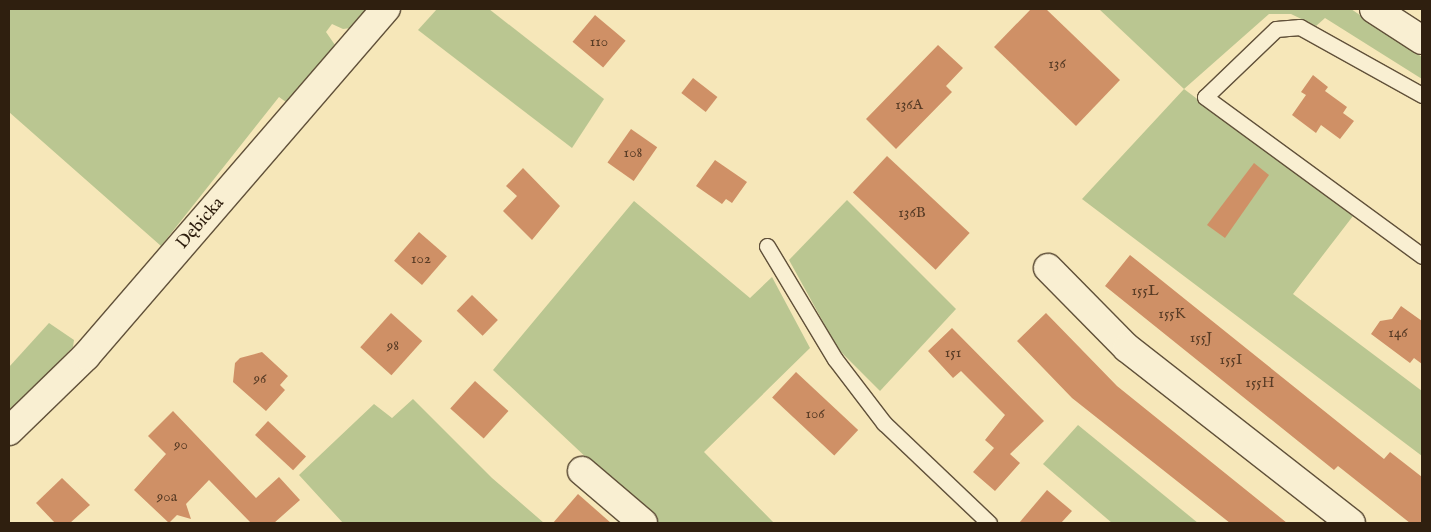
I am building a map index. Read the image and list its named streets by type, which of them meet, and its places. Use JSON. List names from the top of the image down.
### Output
{
  "streets": {
    "street": ["Dębicka"]
  },
  "house_numbers": [
    "110",
    "136",
    "136A",
    "108",
    "136B",
    "102",
    "155L",
    "155K",
    "146",
    "155J",
    "98",
    "151",
    "155I",
    "96",
    "155H",
    "106",
    "90",
    "90a"
  ]
}
